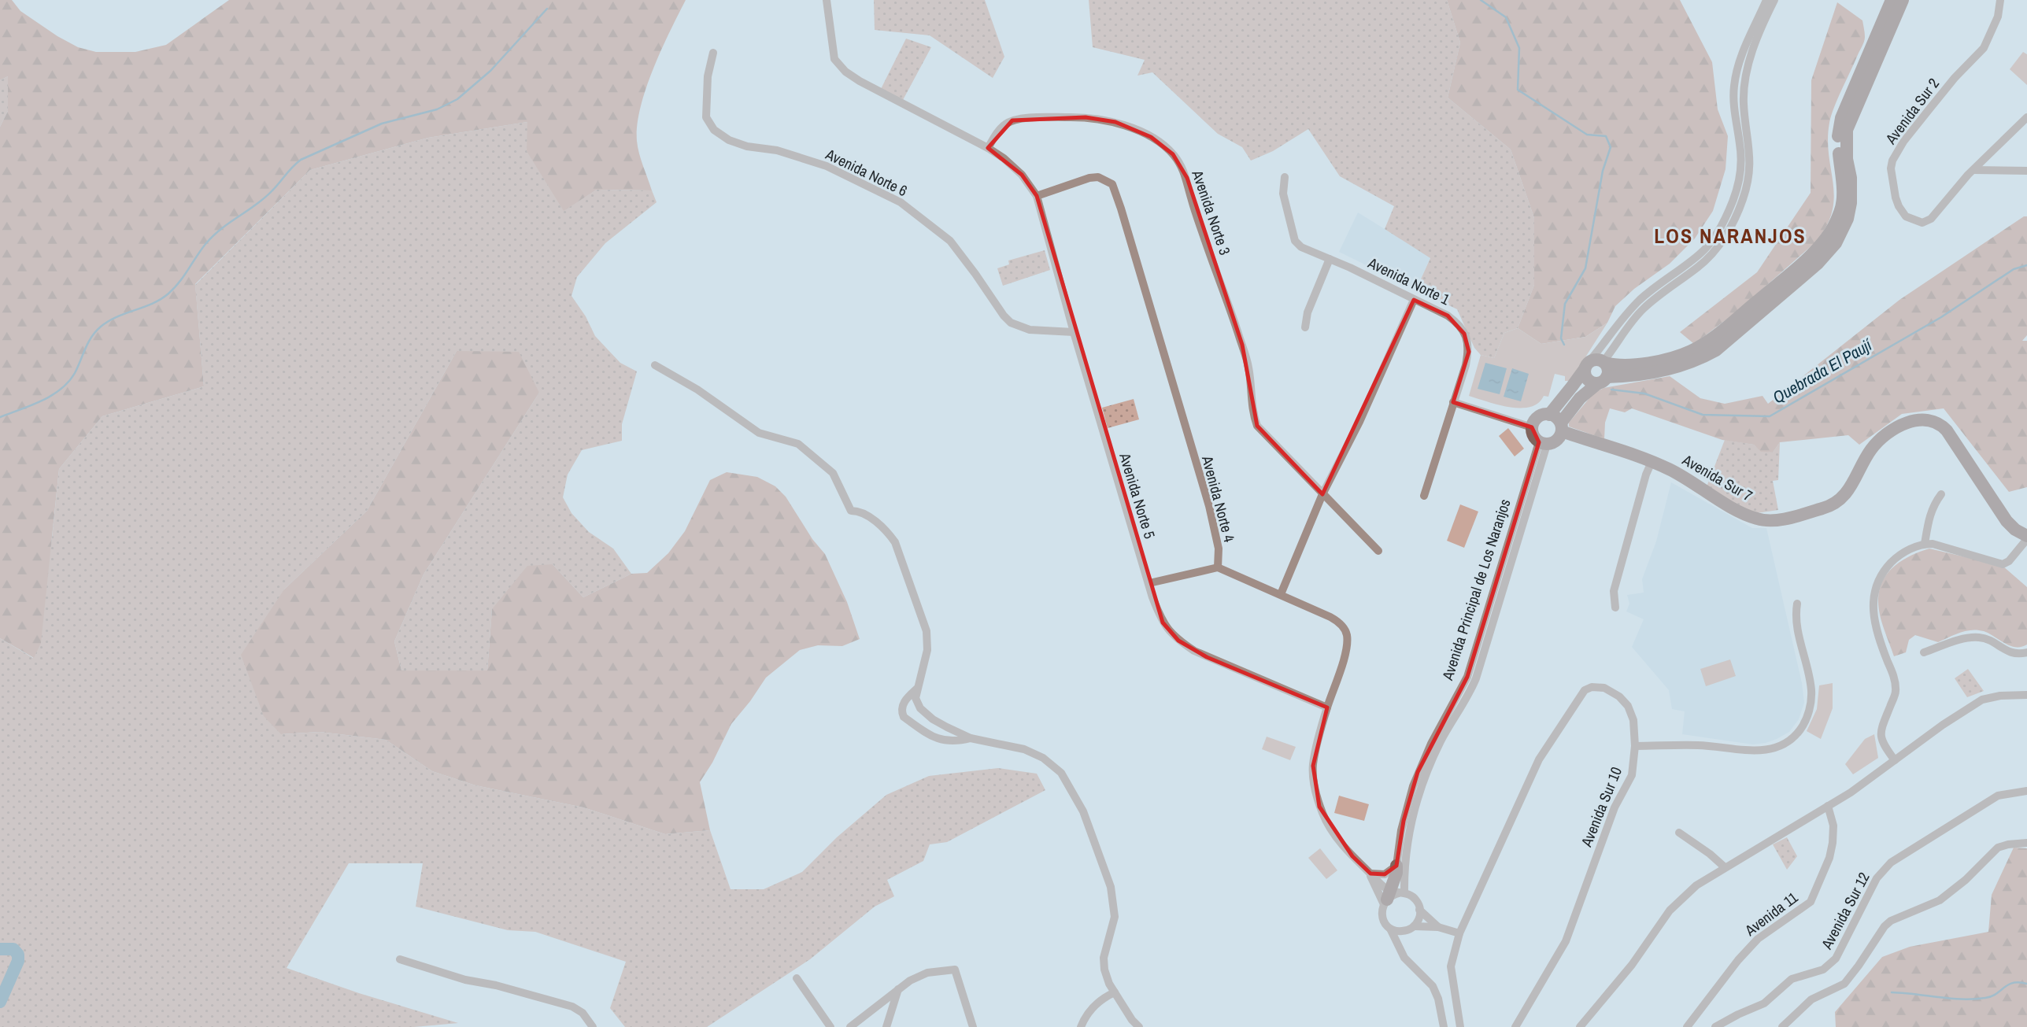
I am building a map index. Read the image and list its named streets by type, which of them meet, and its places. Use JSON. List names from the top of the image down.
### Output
{
  "streets": {
    "main road": ["Avenida Sur 7", "Avenida Principal de Los Naranjos"],
    "street": [
      "Avenida Sur 2",
      "Avenida Norte 6",
      "Avenida Norte 3",
      "Avenida Norte 1",
      "Avenida Norte 5",
      "Avenida Norte 4",
      "Avenida Sur 10",
      "Avenida Sur 12",
      "Avenida 11"
    ]
  },
  "crossings": [
    ["Avenida Norte 6", "Avenida Norte 5"],
    ["Avenida Sur 7", "Avenida Principal de Los Naranjos"],
    ["Avenida Norte 5", "Avenida Norte 4"]
  ],
  "districts": ["LOS NARANJOS"],
  "water": ["Quebrada El Paují"]
}
